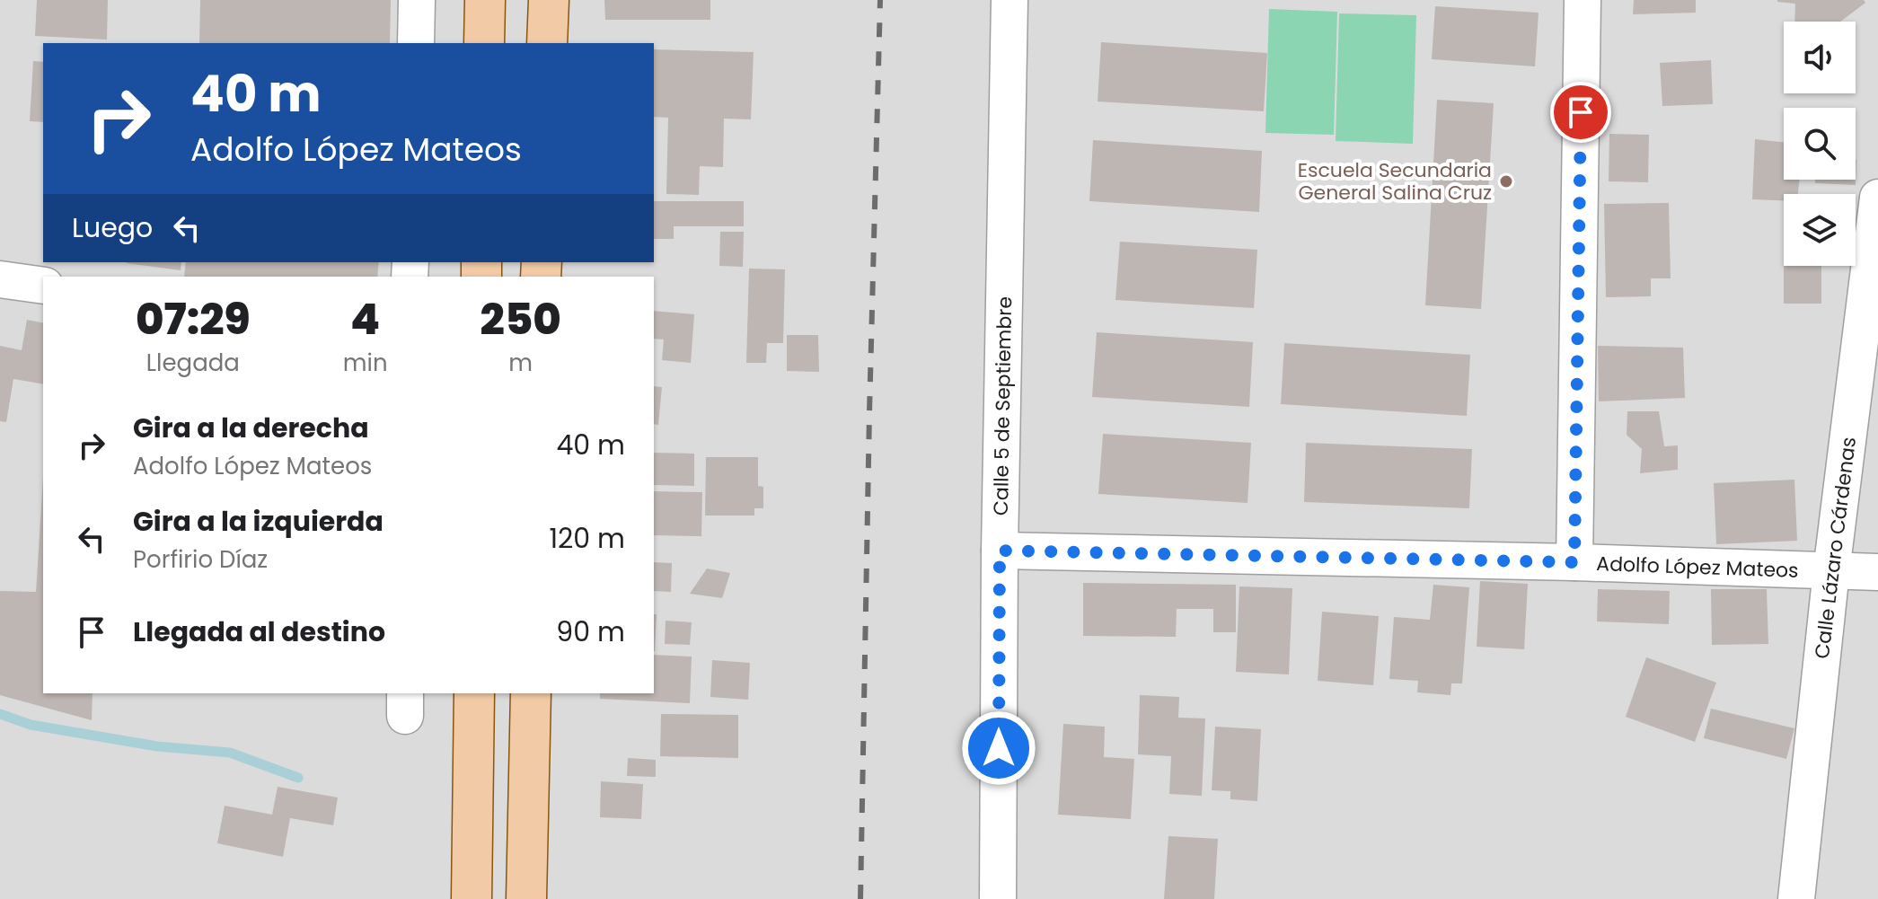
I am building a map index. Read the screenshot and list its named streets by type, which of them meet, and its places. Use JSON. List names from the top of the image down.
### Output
{
  "streets": {
    "street": ["Calle 5 de Septiembre", "Calle Lázaro Cárdenas", "Adolfo López Mateos"]
  },
  "crossings": [
    ["Calle 5 de Septiembre", "Adolfo López Mateos"],
    ["Calle Lázaro Cárdenas", "Adolfo López Mateos"]
  ],
  "places": ["Escuela Secundaria General Salina Cruz"],
  "page": {
    "turn": ["40 m", "Adolfo López Mateos"],
    "then": "Luego",
    "eta": [
      "07:29",
      "Llegada",
      "4",
      "min",
      "250",
      "m"
    ],
    "list": [
      {
        "name": "Gira a la derecha",
        "note": "Adolfo López Mateos",
        "value": "40 m"
      },
      {
        "name": "Gira a la izquierda",
        "note": "Porfirio Díaz",
        "value": "120 m"
      },
      {
        "name": "Llegada al destino",
        "value": "90 m"
      }
    ]
  }
}
